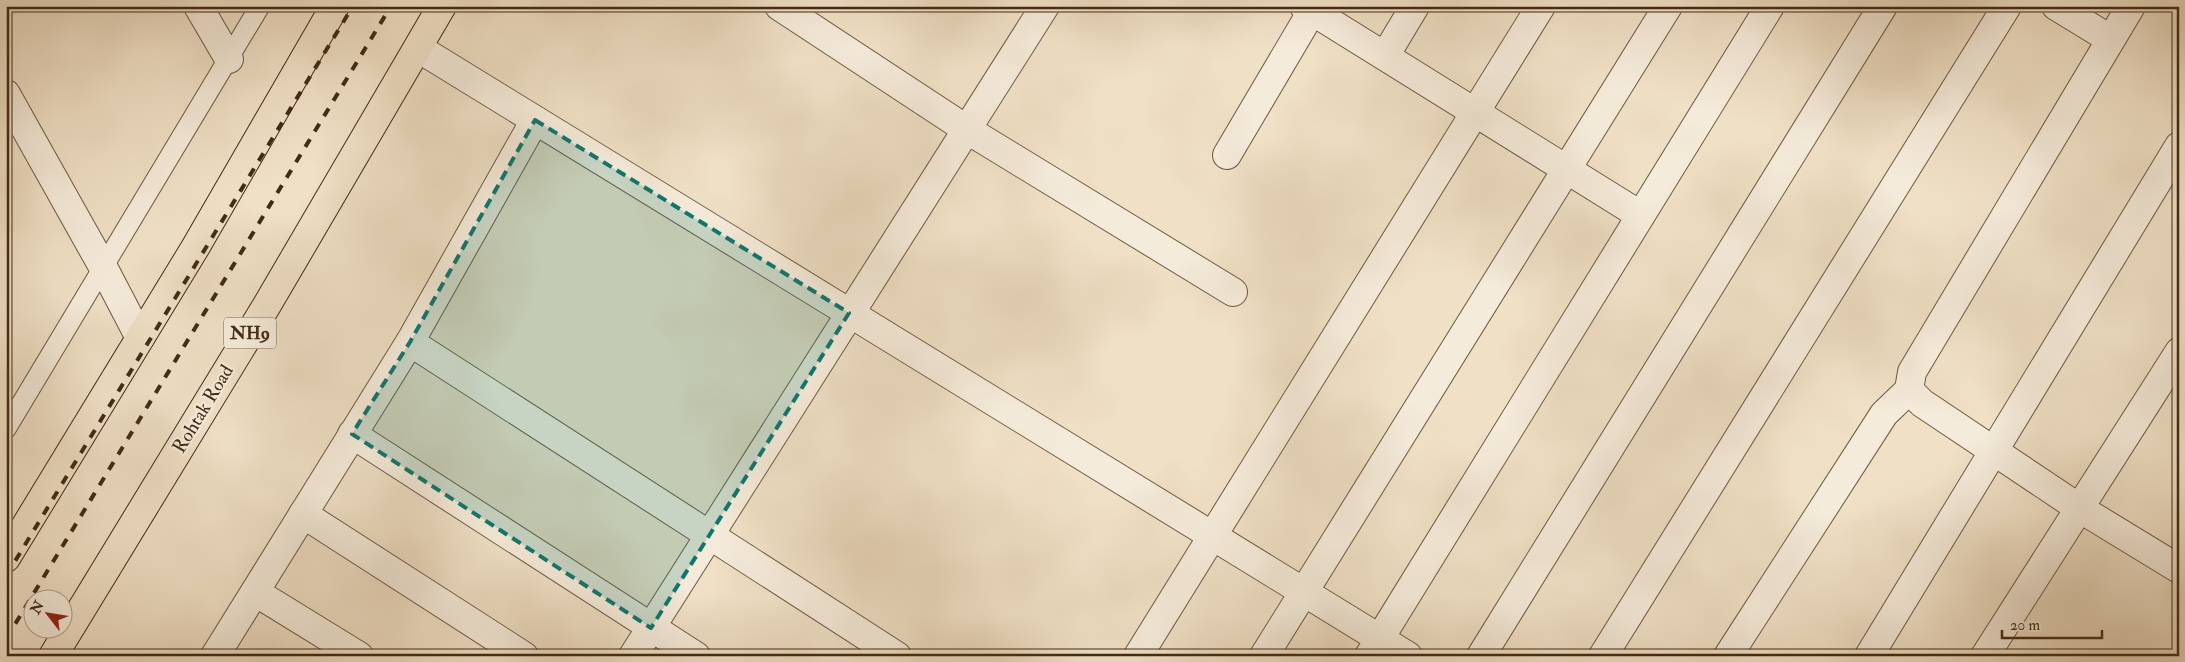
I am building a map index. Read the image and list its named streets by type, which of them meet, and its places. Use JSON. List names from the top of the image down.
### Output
{
  "streets": {
    "highway": ["NH9", "Rohtak Road"]
  },
  "scale_bar": "20 m",
  "north": "top left"
}
